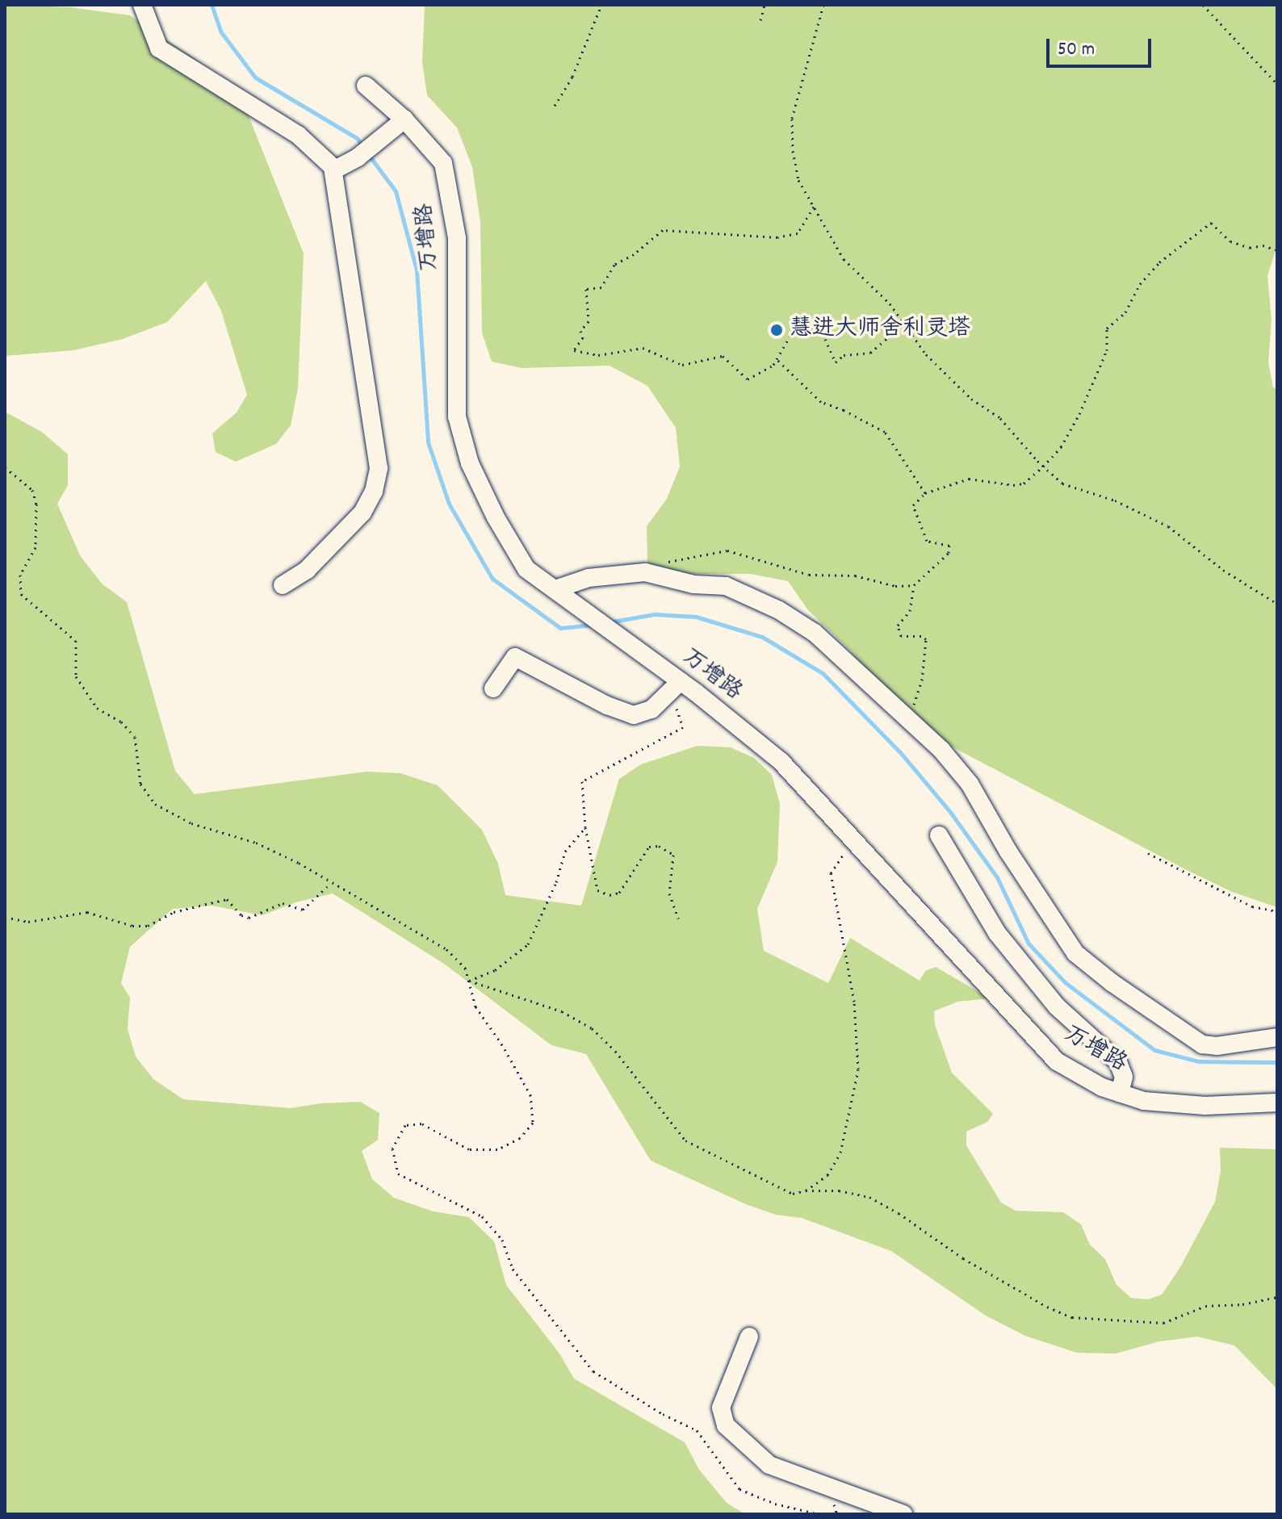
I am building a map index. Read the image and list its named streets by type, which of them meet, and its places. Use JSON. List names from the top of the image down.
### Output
{
  "streets": {
    "street": ["万增路"]
  },
  "places": ["慧进大师舍利灵塔"],
  "scale_bar": "50 m"
}
